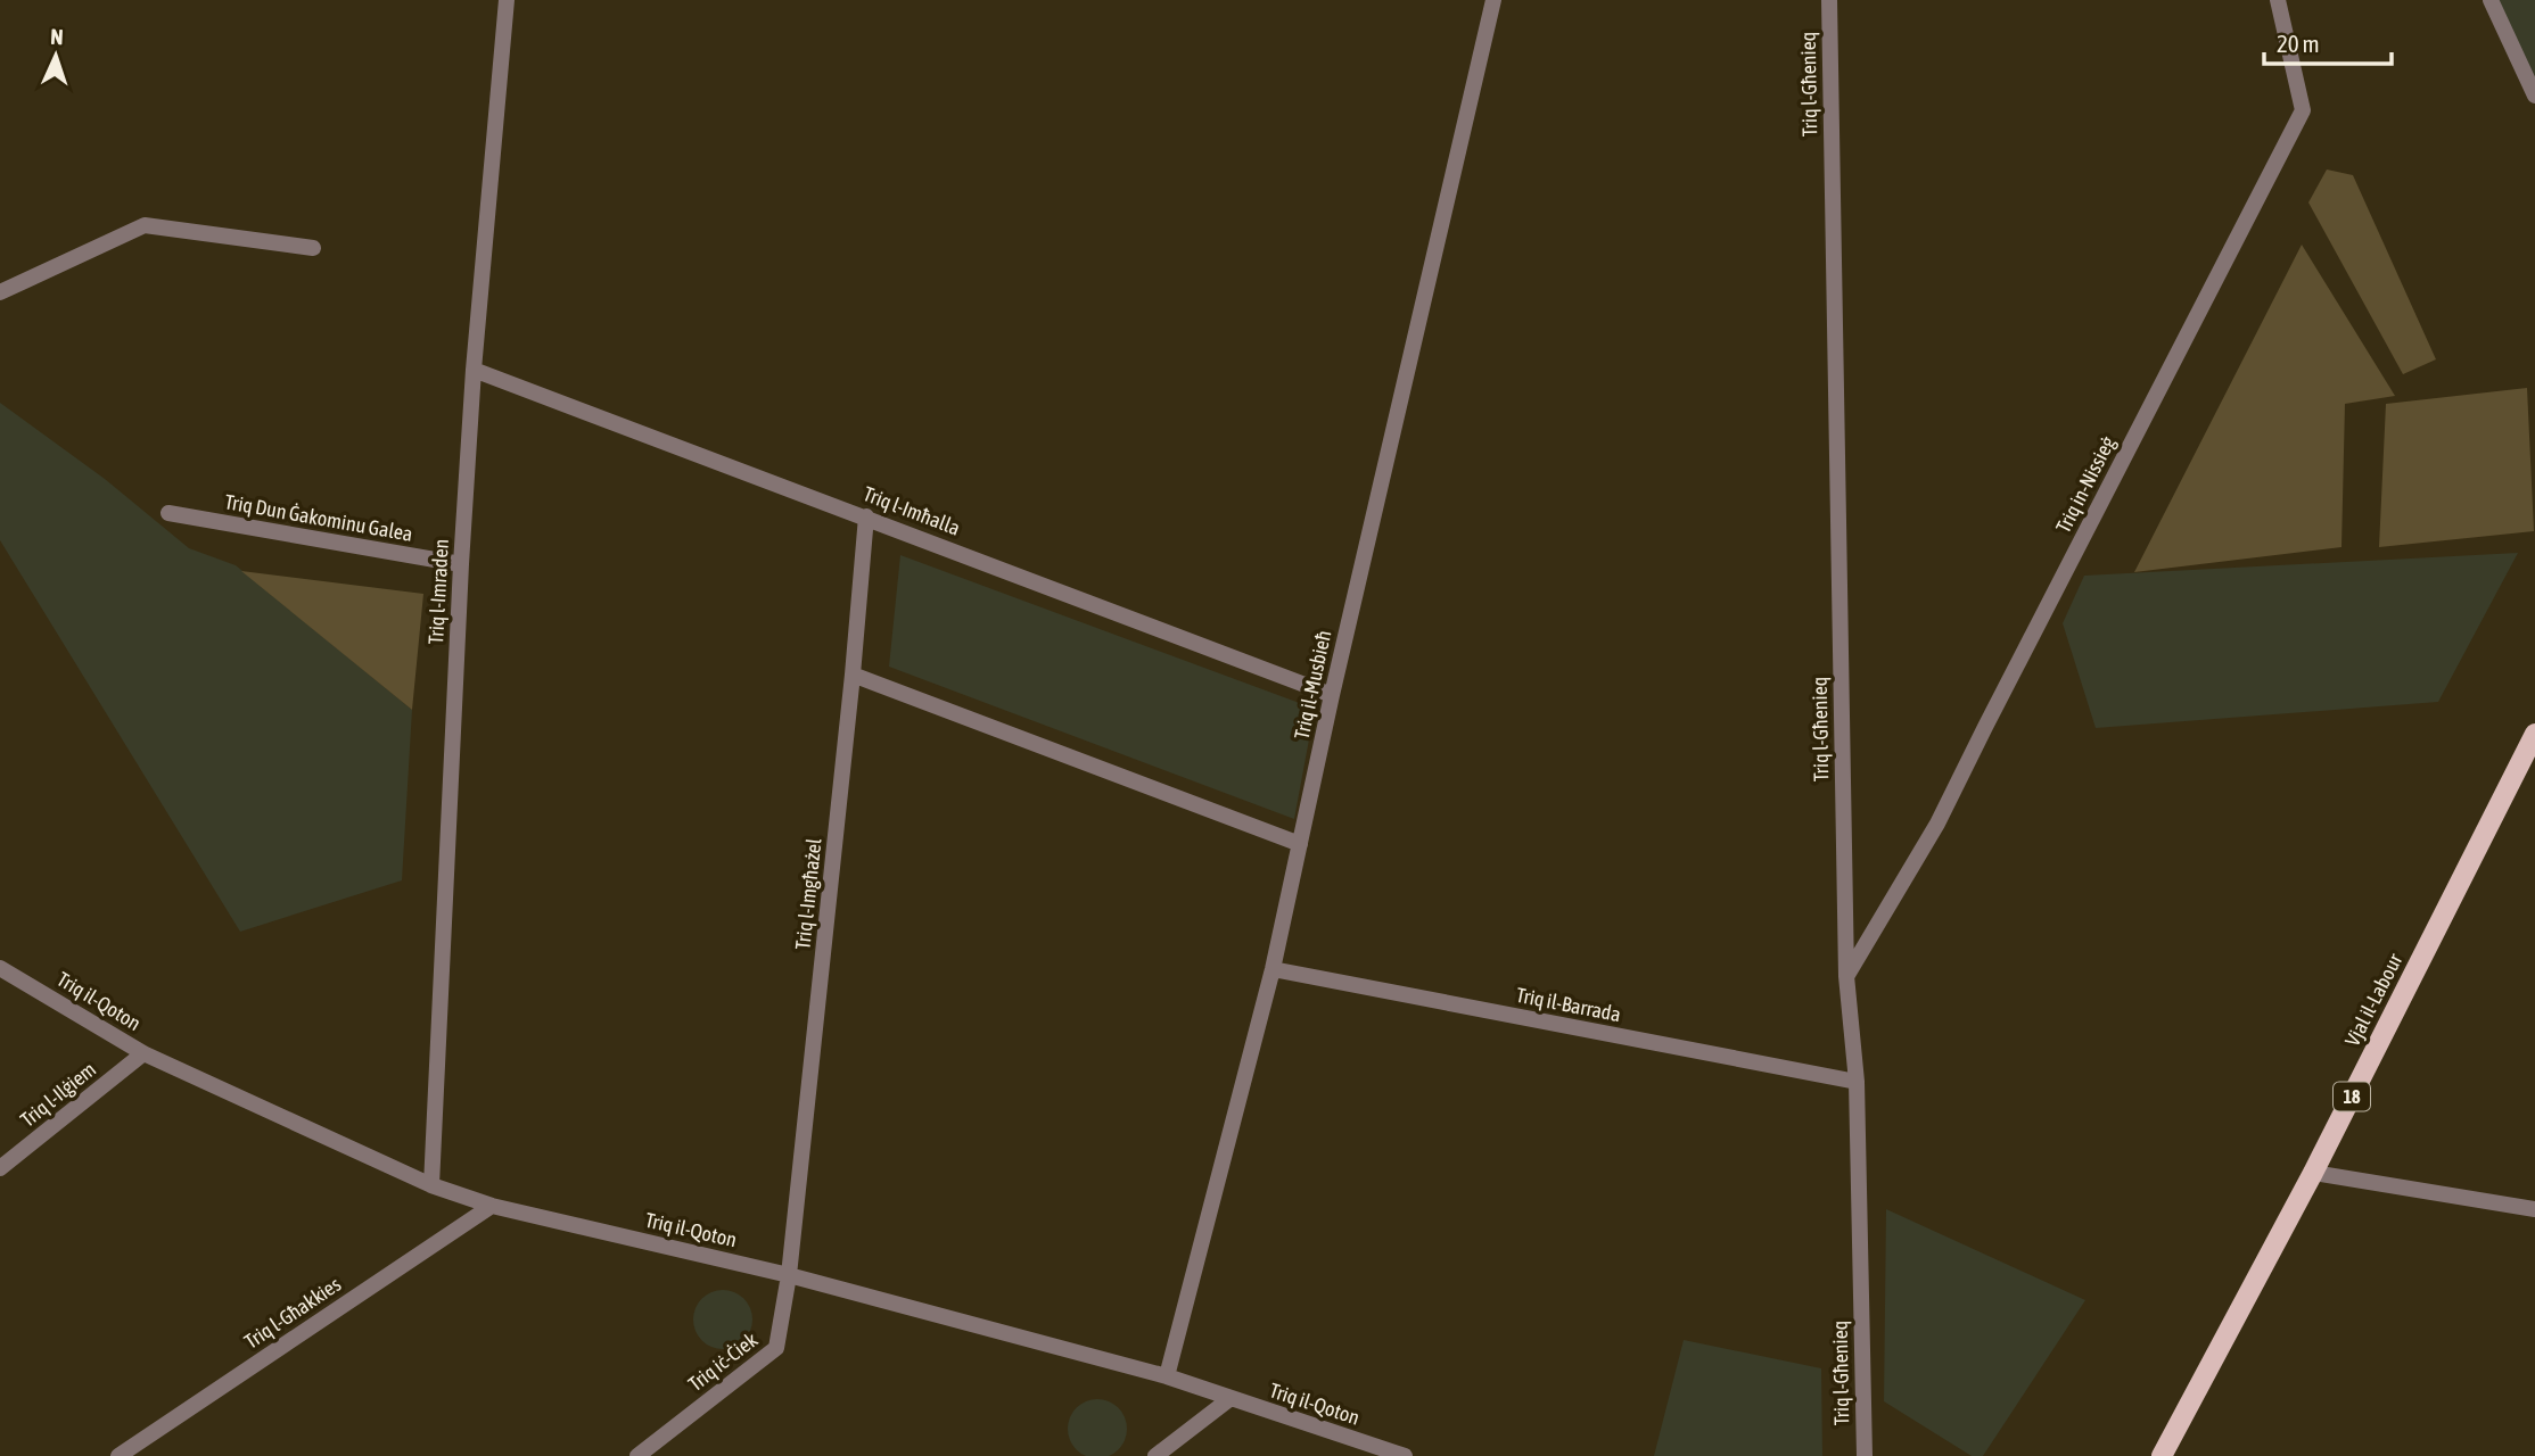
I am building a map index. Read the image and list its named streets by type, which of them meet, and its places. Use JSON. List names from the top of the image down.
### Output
{
  "streets": {
    "main road": ["Vjal il-Labour", "18"],
    "street": [
      "Triq l-Għenieq",
      "Triq in-Nissieġ",
      "Triq l-Imħalla",
      "Triq Dun Ġakominu Galea",
      "Triq l-Imraden",
      "Triq il-Musbieħ",
      "Triq l-Imgħażel",
      "Triq il-Qoton",
      "Triq il-Barrada",
      "Triq l-Ilġiem",
      "Triq l-Għakkies",
      "Triq iċ-Ċiek"
    ]
  },
  "crossings": [
    ["Triq l-Għenieq", "Triq in-Nissieġ"],
    ["Triq l-Għenieq", "Triq il-Barrada"],
    ["Triq l-Imħalla", "Triq l-Imraden"],
    ["Triq l-Imħalla", "Triq il-Musbieħ"],
    ["Triq l-Imħalla", "Triq l-Imgħażel"],
    ["Triq Dun Ġakominu Galea", "Triq l-Imraden"],
    ["Triq l-Imraden", "Triq il-Qoton"],
    ["Triq il-Musbieħ", "Triq il-Qoton"],
    ["Triq il-Musbieħ", "Triq il-Barrada"],
    ["Triq l-Imgħażel", "Triq il-Qoton"],
    ["Triq l-Imgħażel", "Triq iċ-Ċiek"],
    ["Triq il-Qoton", "Triq l-Ilġiem"],
    ["Triq il-Qoton", "Triq l-Għakkies"],
    ["Triq il-Qoton", "Triq iċ-Ċiek"]
  ],
  "scale_bar": "20 m",
  "north": "top"
}
